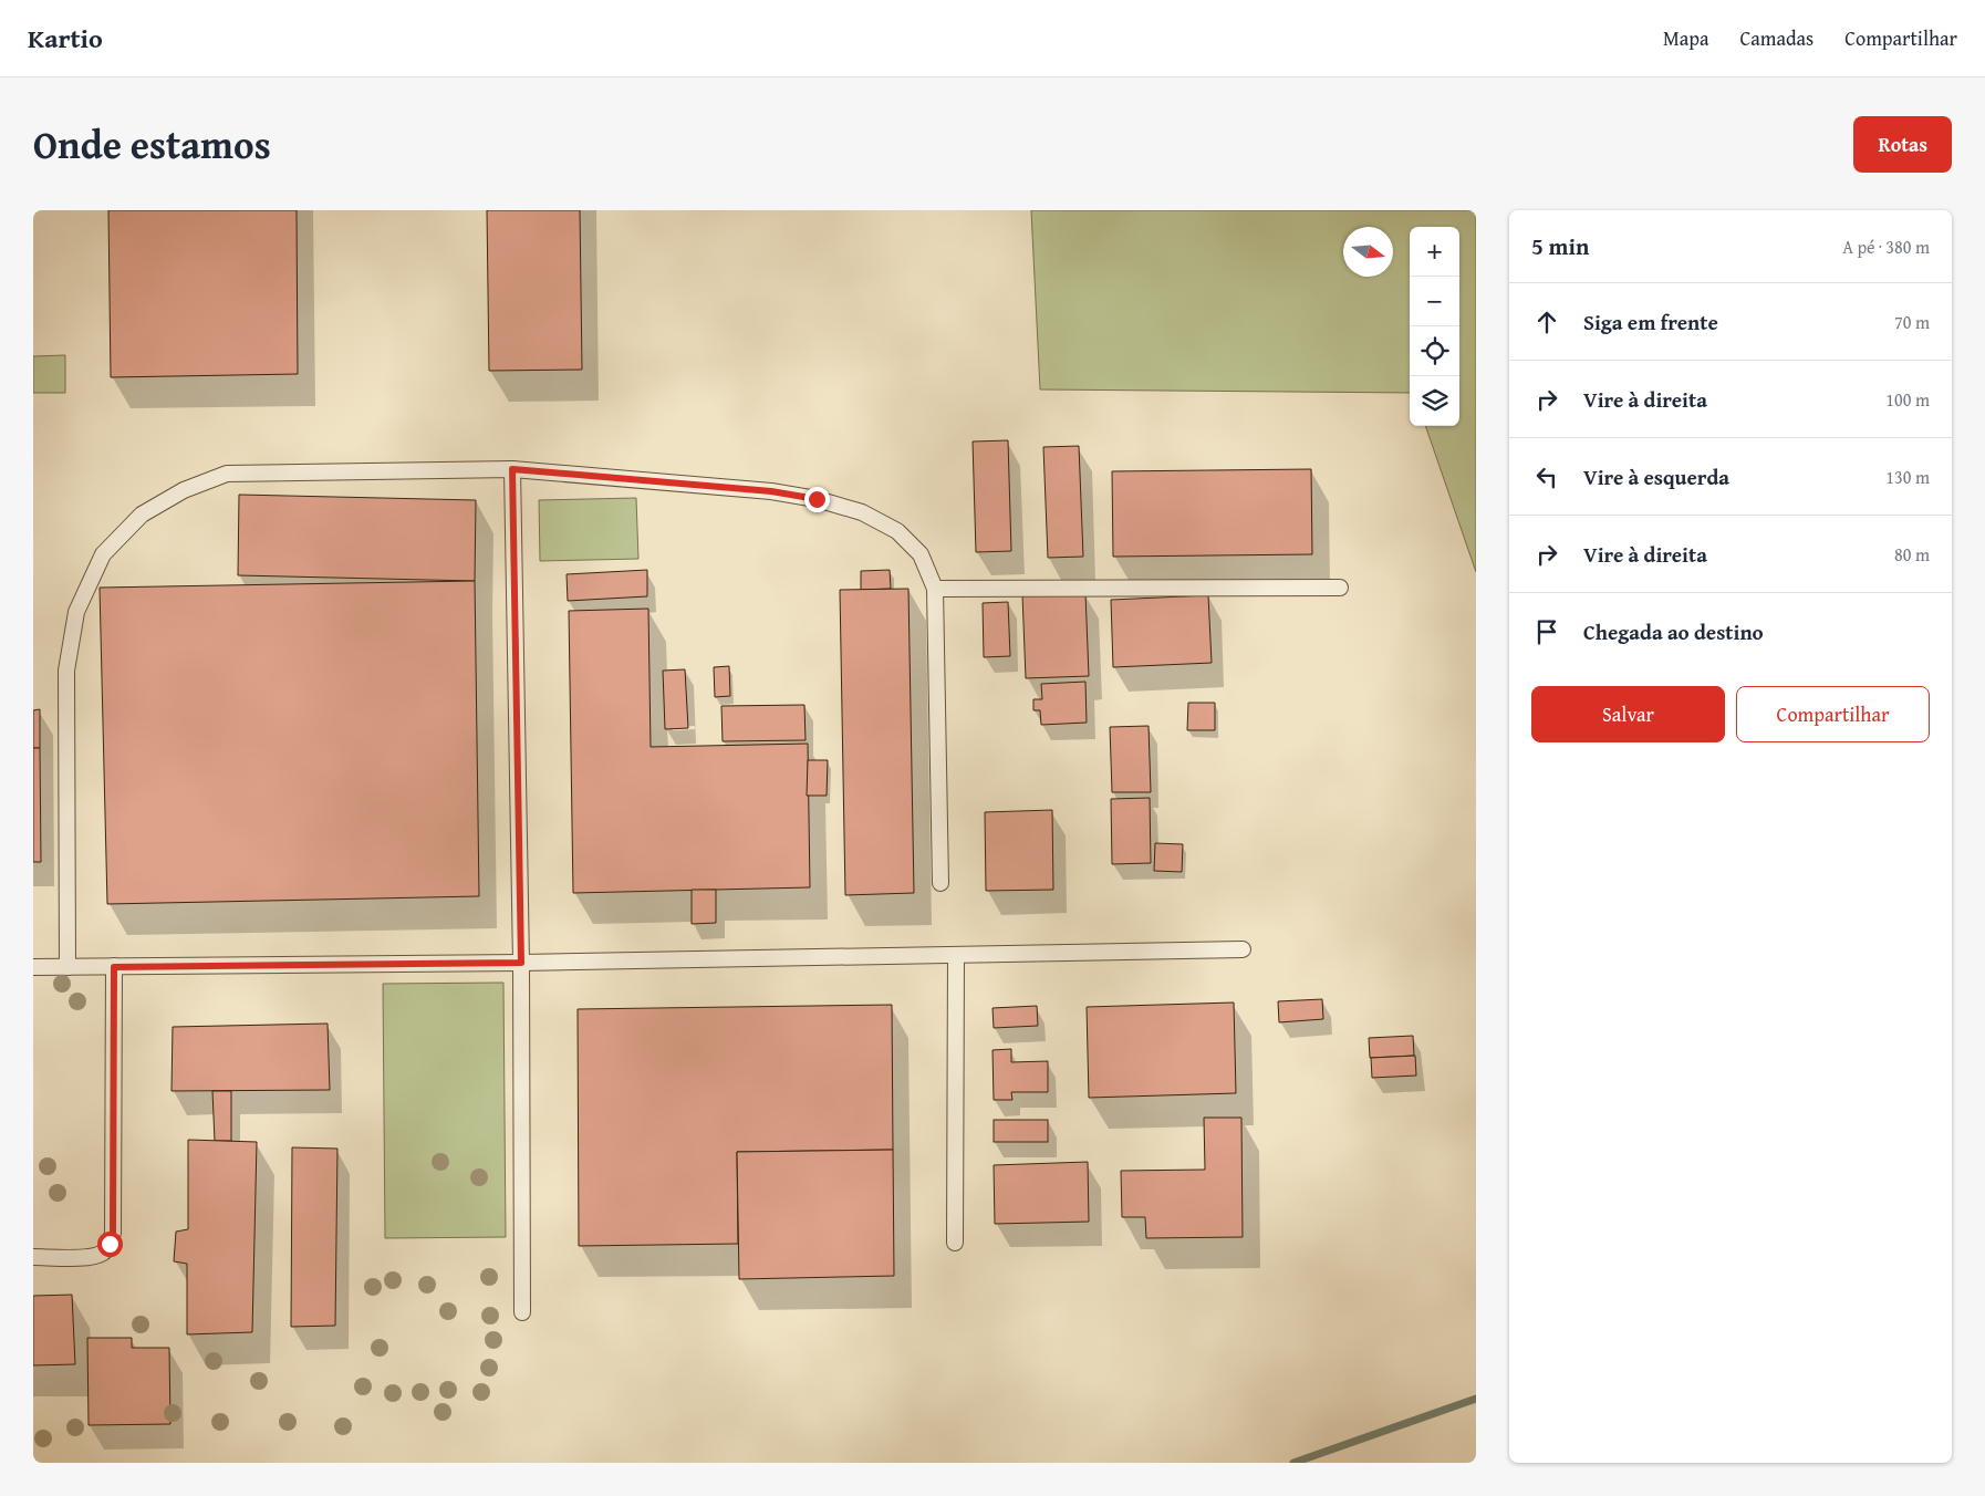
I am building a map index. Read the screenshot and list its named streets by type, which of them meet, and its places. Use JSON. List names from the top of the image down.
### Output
{
  "north": "right",
  "page": {
    "header": "Kartio",
    "nav": ["Mapa", "Camadas", "Compartilhar"],
    "title": "Onde estamos",
    "buttons": [
      "Rotas",
      ["Salvar", "Compartilhar"]
    ],
    "heading": ["5 min", "A pé · 380 m"],
    "map_buttons": ["+", "−"],
    "list": [
      ["Siga em frente", "70 m"],
      ["Vire à direita", "100 m"],
      ["Vire à esquerda", "130 m"],
      ["Vire à direita", "80 m"],
      "Chegada ao destino"
    ]
  }
}
